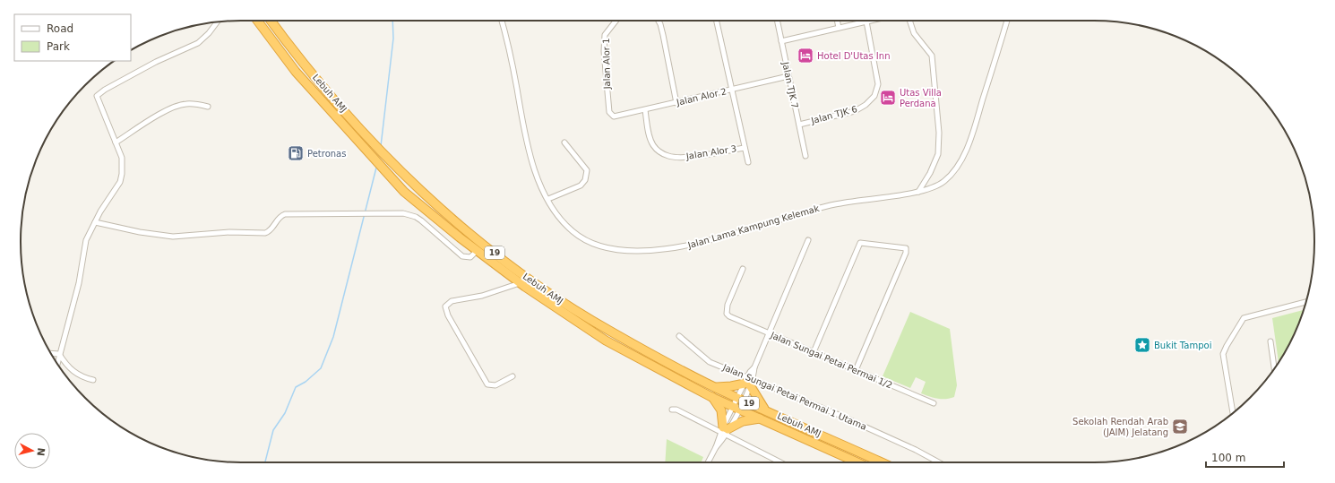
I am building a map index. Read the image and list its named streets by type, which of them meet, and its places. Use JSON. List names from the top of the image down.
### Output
{
  "streets": {
    "highway": ["Lebuh AMJ", "19"],
    "street": [
      "Jalan Alor 1",
      "Jalan TJK 7",
      "Jalan Alor 2",
      "Jalan TJK 6",
      "Jalan Alor 3",
      "Jalan Lama Kampung Kelemak",
      "Jalan Sungai Petai Permai 1/2",
      "Jalan Sungai Petai Permai 1 Utama"
    ]
  },
  "crossings": [
    ["Jalan Alor 1", "Jalan Alor 2"],
    ["Jalan TJK 7", "Jalan Alor 2"],
    ["Jalan TJK 7", "Jalan TJK 6"],
    ["Jalan Alor 2", "Jalan Alor 3"]
  ],
  "places": {
    "hotel": ["Hotel D'Utas Inn", "Utas Villa Perdana"],
    "fuel station": ["Petronas"],
    "place": ["Bukit Tampoi"],
    "school or university": ["Sekolah Rendah Arab (JAIM) Jelatang"]
  },
  "legend": ["Road", "Park"],
  "scale_bar": "100 m",
  "north": "right"
}
